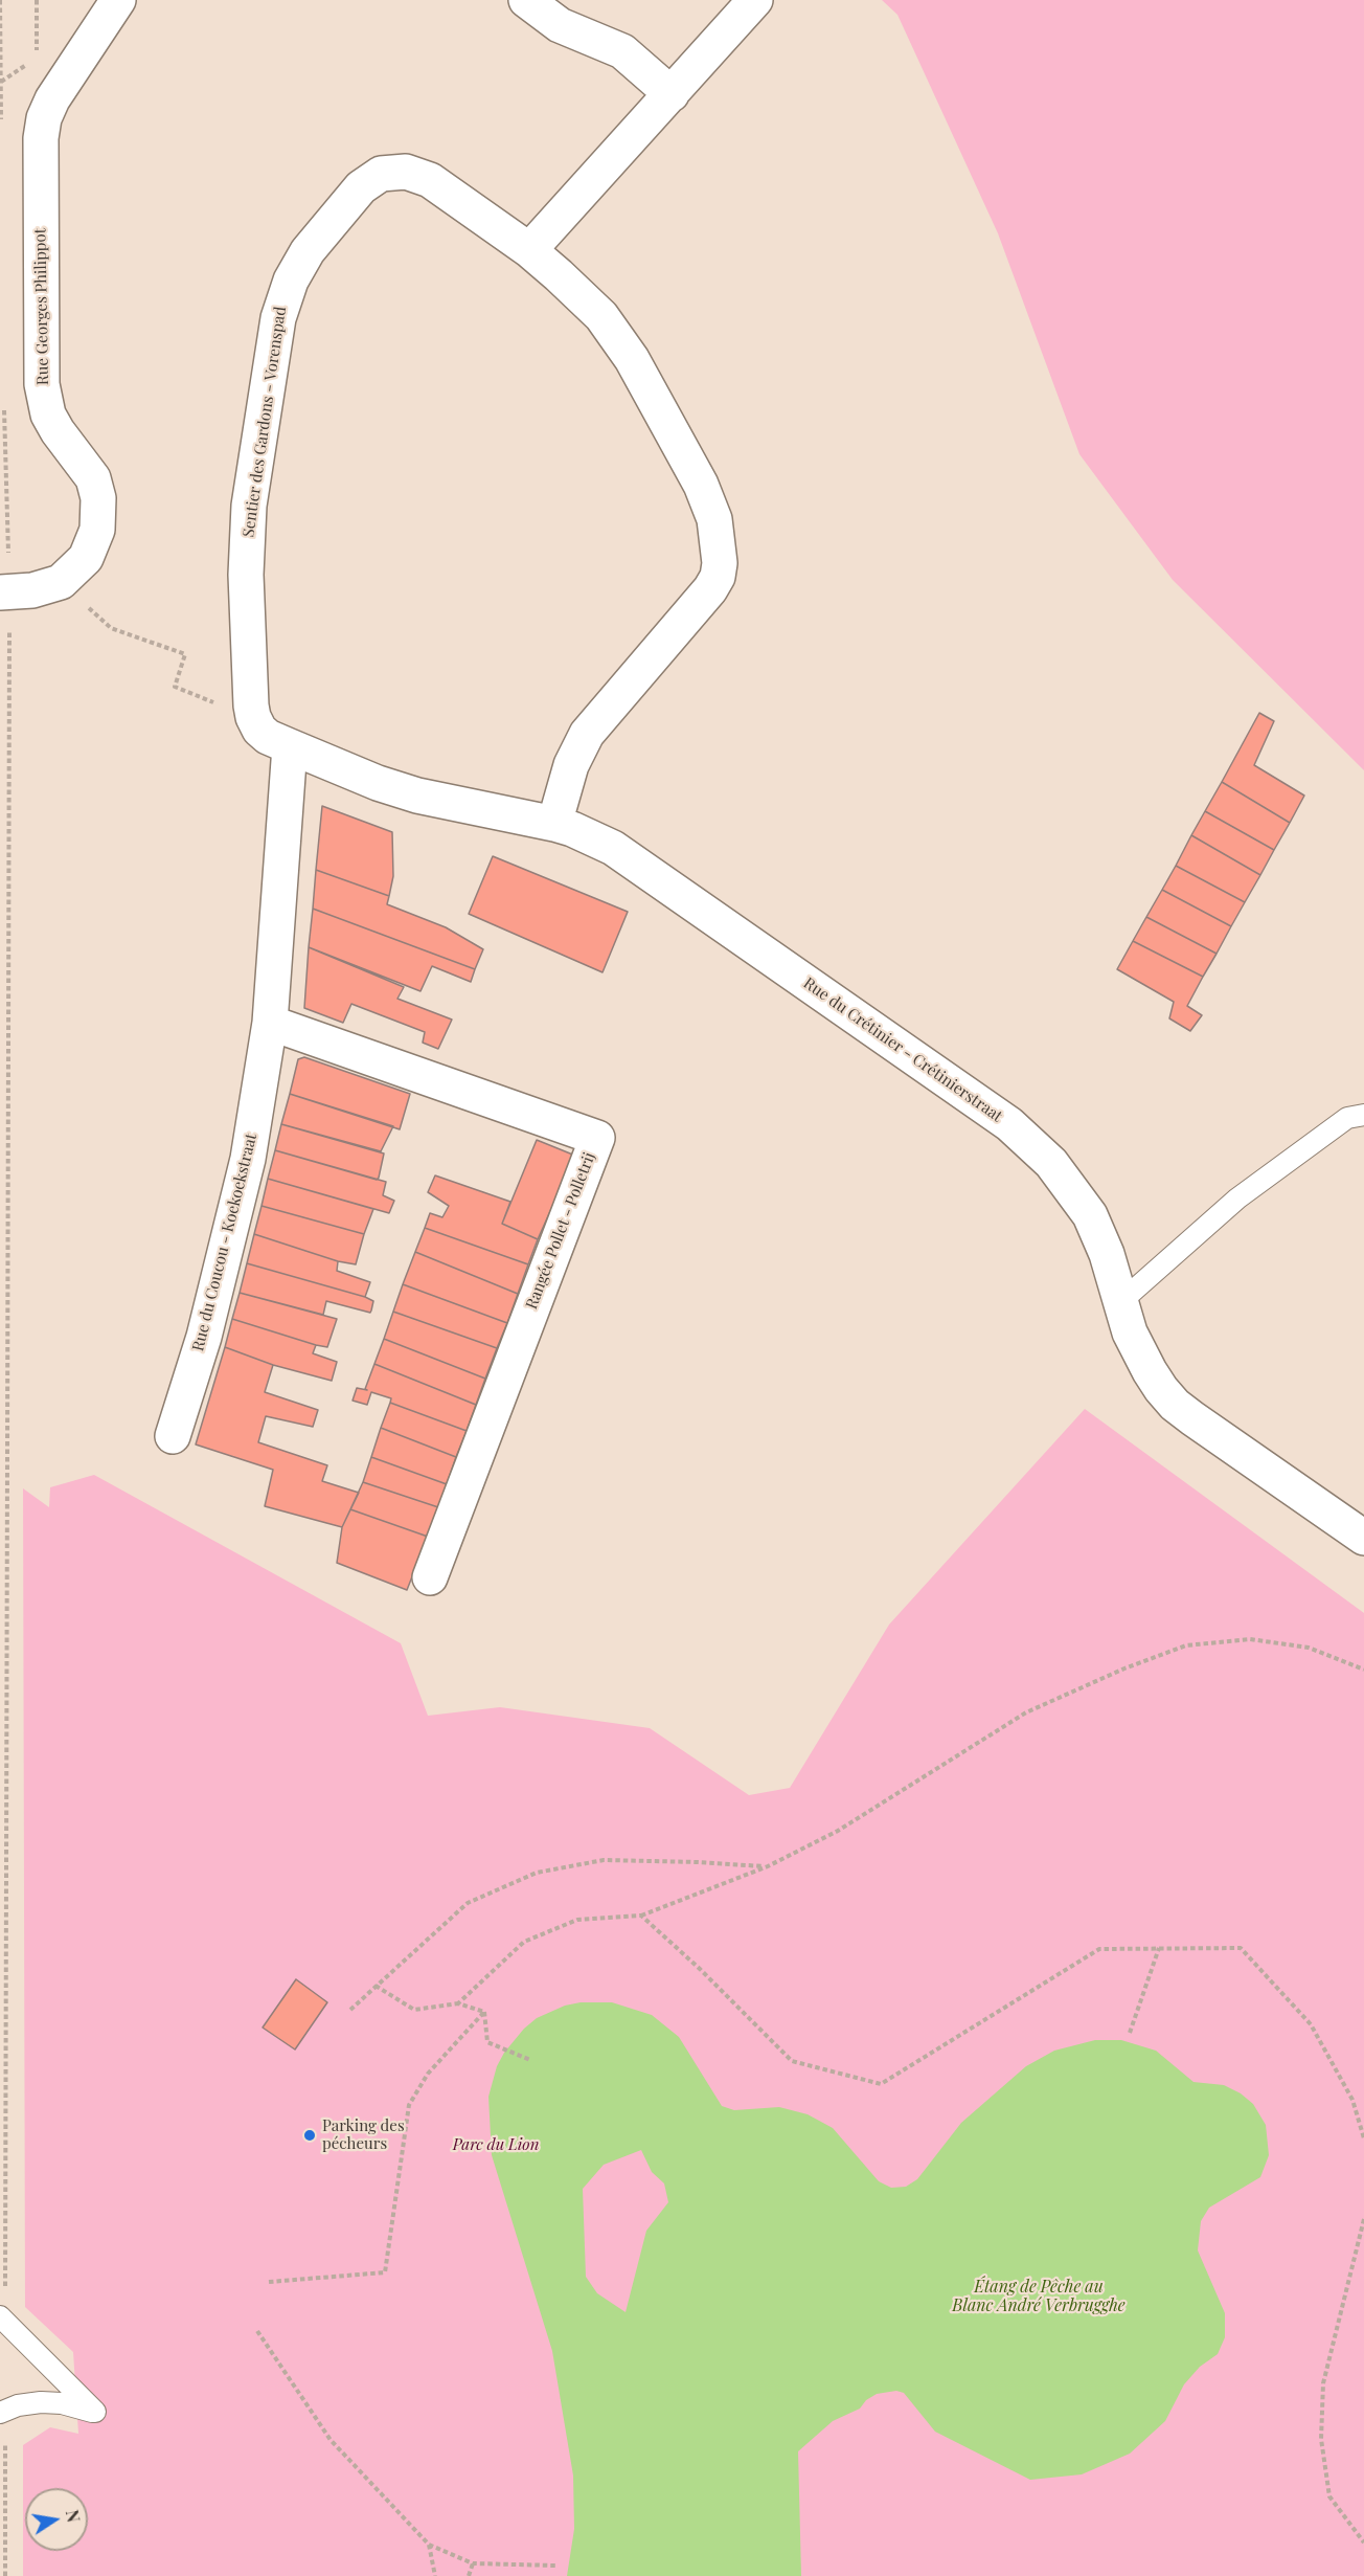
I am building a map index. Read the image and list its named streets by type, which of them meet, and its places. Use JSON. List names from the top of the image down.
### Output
{
  "streets": {
    "street": [
      "Rue Georges Philippot",
      "Sentier des Gardons - Vorenspad",
      "Rue du Crétinier - Crétinierstraat",
      "Rangée Pollet - Polletrij",
      "Rue du Coucou - Koekoekstraat"
    ]
  },
  "crossings": [
    ["Sentier des Gardons - Vorenspad", "Rue du Crétinier - Crétinierstraat"],
    ["Rue du Crétinier - Crétinierstraat", "Rue du Coucou - Koekoekstraat"],
    ["Rangée Pollet - Polletrij", "Rue du Coucou - Koekoekstraat"]
  ],
  "water": ["Étang de Pêche au Blanc André Verbrugghe"],
  "parks": ["Parc du Lion"],
  "places": ["Parking des pécheurs"],
  "north": "right"
}
